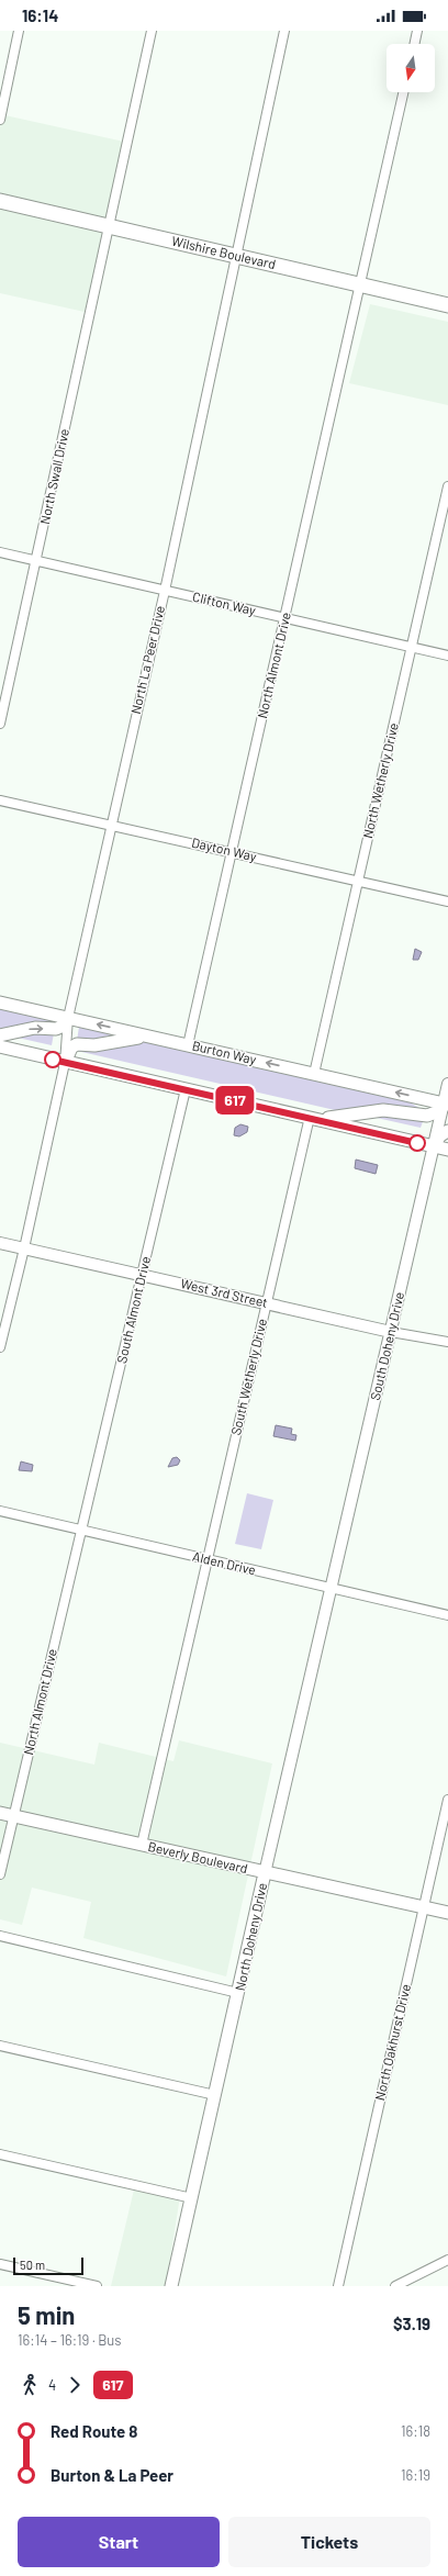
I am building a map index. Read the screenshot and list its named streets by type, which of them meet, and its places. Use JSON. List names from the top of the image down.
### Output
{
  "streets": {
    "main road": [
      "Wilshire Boulevard",
      "Burton Way",
      "Beverly Boulevard",
      "North Doheny Drive"
    ],
    "street": [
      "North Swall Drive",
      "Clifton Way",
      "North La Peer Drive",
      "North Almont Drive",
      "North Wetherly Drive",
      "Dayton Way",
      "West 3rd Street",
      "South Almont Drive",
      "South Doheny Drive",
      "South Wetherly Drive",
      "Alden Drive",
      "North Oakhurst Drive"
    ]
  },
  "crossings": [
    ["Wilshire Boulevard", "North Swall Drive"],
    ["Wilshire Boulevard", "North La Peer Drive"],
    ["Wilshire Boulevard", "North Almont Drive"],
    ["North Swall Drive", "Clifton Way"],
    ["Clifton Way", "North La Peer Drive"],
    ["Clifton Way", "North Almont Drive"],
    ["Clifton Way", "North Wetherly Drive"],
    ["North La Peer Drive", "Dayton Way"],
    ["North La Peer Drive", "Burton Way"],
    ["North La Peer Drive", "West 3rd Street"],
    ["North Almont Drive", "Dayton Way"],
    ["North Almont Drive", "Burton Way"],
    ["North Almont Drive", "South Almont Drive"],
    ["North Almont Drive", "Alden Drive"],
    ["North Almont Drive", "Beverly Boulevard"],
    ["North Wetherly Drive", "Dayton Way"],
    ["North Wetherly Drive", "Burton Way"],
    ["Burton Way", "South Doheny Drive"],
    ["West 3rd Street", "South Almont Drive"],
    ["West 3rd Street", "South Doheny Drive"],
    ["West 3rd Street", "South Wetherly Drive"],
    ["South Almont Drive", "Alden Drive"],
    ["South Doheny Drive", "Alden Drive"],
    ["South Doheny Drive", "North Doheny Drive"],
    ["South Wetherly Drive", "Alden Drive"],
    ["Alden Drive", "North Doheny Drive"],
    ["Beverly Boulevard", "North Doheny Drive"],
    ["Beverly Boulevard", "North Oakhurst Drive"]
  ],
  "lines": ["bus line 617"],
  "scale_bar": "50 m",
  "north": "bottom",
  "page": {
    "status": "16:14",
    "on_map": "617",
    "scale": "50 m",
    "heading": ["5 min", "16:14 – 16:19 · Bus", "$3.19"],
    "legs": ["4", "617"],
    "list": [
      {
        "name": "Red Route 8",
        "value": "16:18"
      },
      {
        "name": "Burton & La Peer",
        "value": "16:19"
      }
    ],
    "buttons": ["Start", "Tickets"]
  }
}
